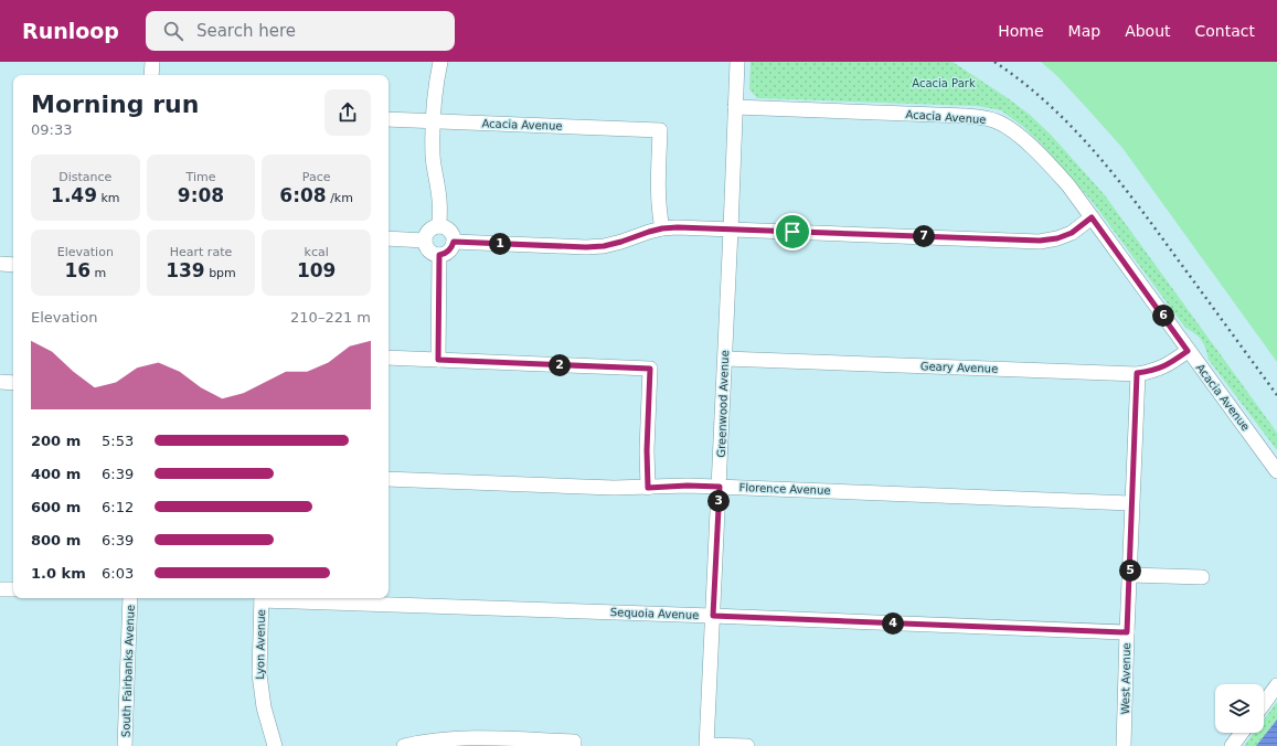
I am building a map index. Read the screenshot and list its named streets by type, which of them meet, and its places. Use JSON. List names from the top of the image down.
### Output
{
  "streets": {
    "street": [
      "Acacia Avenue",
      "Geary Avenue",
      "Greenwood Avenue",
      "Florence Avenue",
      "Sequoia Avenue",
      "Lyon Avenue",
      "South Fairbanks Avenue",
      "West Avenue"
    ]
  },
  "crossings": [
    ["Acacia Avenue", "Geary Avenue"],
    ["Acacia Avenue", "Greenwood Avenue"],
    ["Geary Avenue", "Greenwood Avenue"],
    ["Geary Avenue", "West Avenue"],
    ["Greenwood Avenue", "Florence Avenue"],
    ["Greenwood Avenue", "Sequoia Avenue"],
    ["Florence Avenue", "West Avenue"],
    ["Sequoia Avenue", "Lyon Avenue"],
    ["Sequoia Avenue", "West Avenue"]
  ],
  "parks": ["Acacia Park"],
  "page": {
    "header": "Runloop",
    "search": "Search here",
    "nav": [
      "Home",
      "Map",
      "About",
      "Contact"
    ],
    "heading": ["Morning run", "09:33"],
    "stats": [
      ["Distance", "1.49 km"],
      ["Time", "9:08"],
      ["Pace", "6:08 /km"],
      ["Elevation", "16 m"],
      ["Heart rate", "139 bpm"],
      ["kcal", "109"]
    ],
    "pins": [
      "7",
      "1",
      "6",
      "2",
      "3",
      "5",
      "4"
    ],
    "chart": ["Elevation", "210–221 m"],
    "list": [
      {
        "name": "200 m",
        "note": "5:53"
      },
      {
        "name": "400 m",
        "note": "6:39"
      },
      {
        "name": "600 m",
        "note": "6:12"
      },
      {
        "name": "800 m",
        "note": "6:39"
      },
      {
        "name": "1.0 km",
        "note": "6:03"
      }
    ]
  }
}
